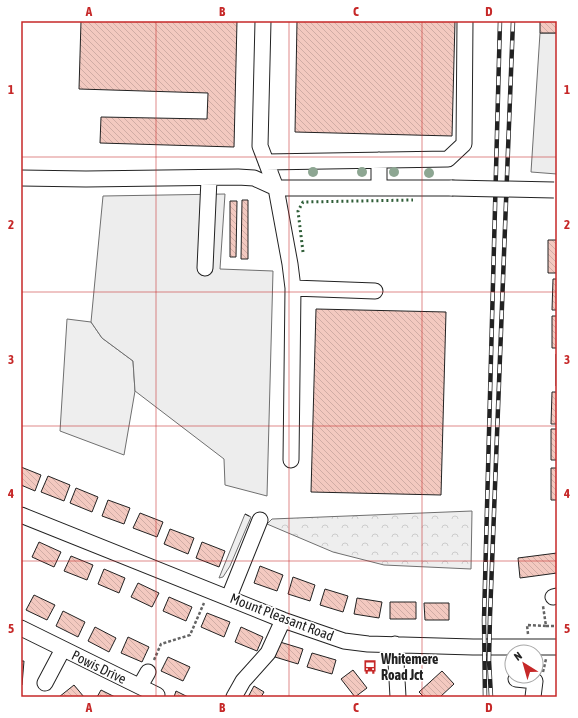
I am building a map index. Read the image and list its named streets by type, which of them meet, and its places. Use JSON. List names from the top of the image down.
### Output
{
  "streets": {
    "street": ["Mount Pleasant Road", "Powis Drive"]
  },
  "places": {
    "bus stop": ["Whitemere Road Jct"]
  },
  "north": "top left",
  "grid": {
    "columns": [
      "A",
      "B",
      "C",
      "D"
    ],
    "rows": [
      "1",
      "2",
      "3",
      "4",
      "5"
    ]
  }
}
